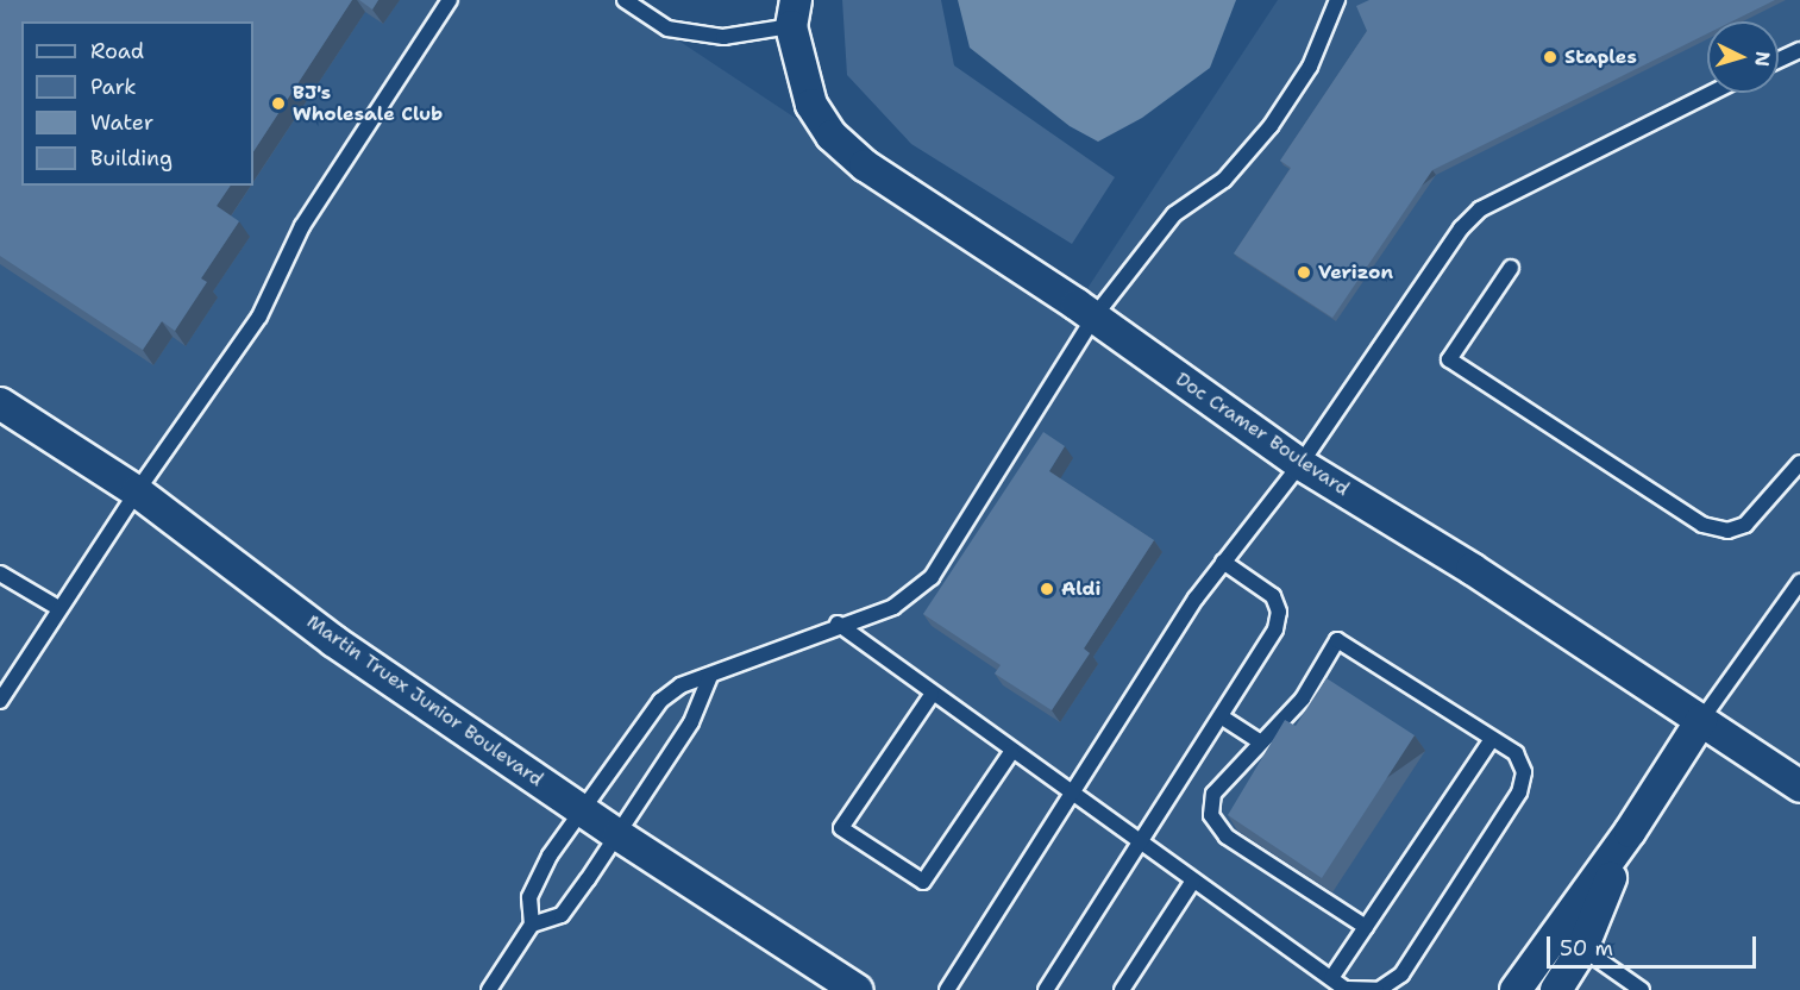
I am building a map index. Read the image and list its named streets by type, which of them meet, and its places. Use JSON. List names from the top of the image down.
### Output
{
  "streets": {
    "street": ["Doc Cramer Boulevard", "Martin Truex Junior Boulevard"]
  },
  "places": [
    "Staples",
    "BJ's Wholesale Club",
    "Verizon",
    "Aldi"
  ],
  "legend": [
    "Road",
    "Park",
    "Water",
    "Building"
  ],
  "scale_bar": "50 m",
  "north": "right"
}
